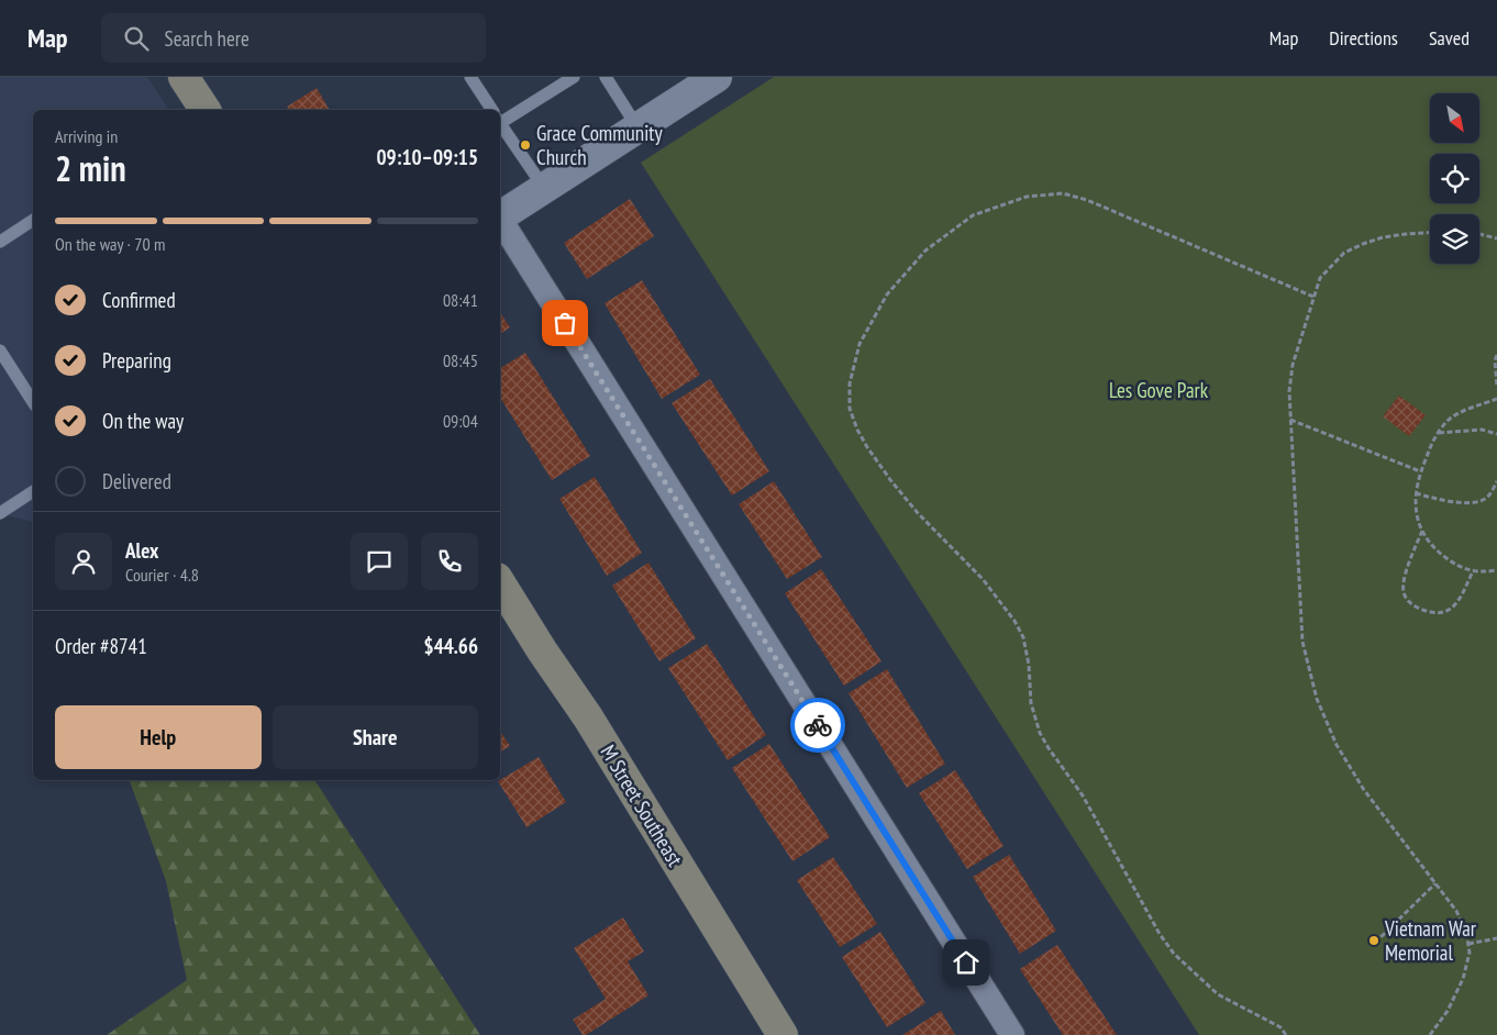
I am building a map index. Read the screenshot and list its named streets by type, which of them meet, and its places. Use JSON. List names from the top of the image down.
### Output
{
  "streets": {
    "main road": ["M Street Southeast"]
  },
  "parks": ["Les Gove Park"],
  "places": ["Grace Community Church", "Vietnam War Memorial"],
  "north": "bottom right",
  "page": {
    "header": "Map",
    "search": "Search here",
    "nav": ["Map", "Directions", "Saved"],
    "heading": ["2 min", "Arriving in", "09:10–09:15"],
    "panel": [
      "Alex",
      "Courier · 4.8",
      "Order #8741",
      "$44.66"
    ],
    "bar": "On the way · 70 m",
    "list": [
      ["Confirmed", "08:41"],
      ["Preparing", "08:45"],
      ["On the way", "09:04"],
      "Delivered"
    ],
    "buttons": ["Help", "Share"]
  }
}
